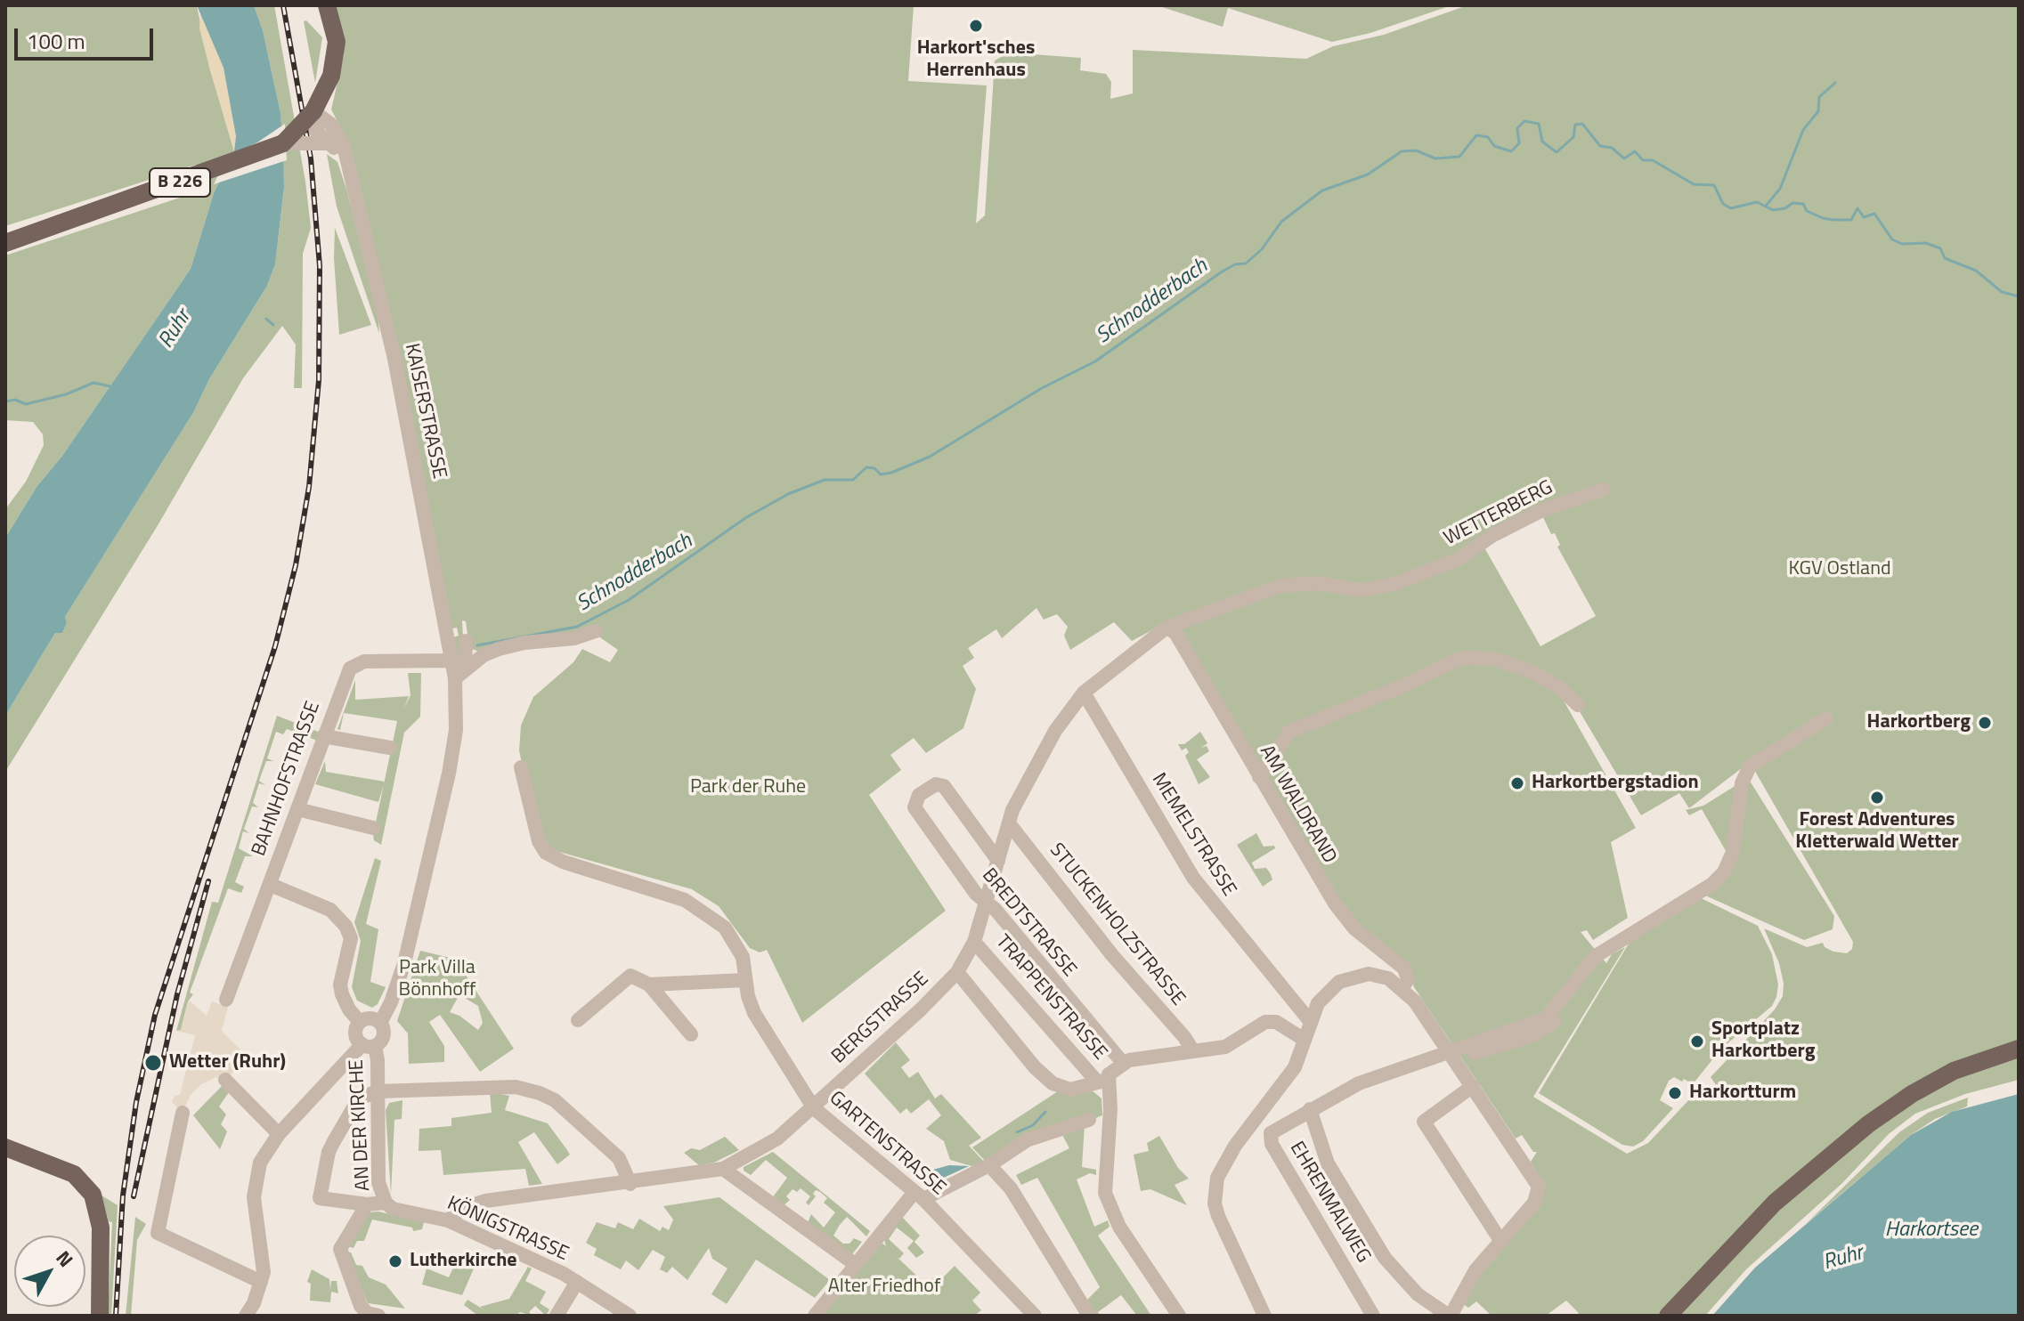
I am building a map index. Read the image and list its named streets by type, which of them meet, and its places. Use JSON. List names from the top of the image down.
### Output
{
  "streets": {
    "main road": ["B 226"],
    "street": [
      "KAISERSTRASSE",
      "WETTERBERG",
      "BAHNHOFSTRASSE",
      "AM WALDRAND",
      "MEMELSTRASSE",
      "BREDTSTRASSE",
      "STUCKENHOLZSTRASSE",
      "TRAPPENSTRASSE",
      "BERGSTRASSE",
      "AN DER KIRCHE",
      "GARTENSTRASSE",
      "EHRENMALWEG",
      "KÖNIGSTRASSE"
    ]
  },
  "crossings": [
    ["B 226", "KAISERSTRASSE"],
    ["KAISERSTRASSE", "BAHNHOFSTRASSE"],
    ["KAISERSTRASSE", "AN DER KIRCHE"],
    ["WETTERBERG", "AM WALDRAND"],
    ["WETTERBERG", "BERGSTRASSE"],
    ["AM WALDRAND", "BERGSTRASSE"],
    ["MEMELSTRASSE", "BERGSTRASSE"],
    ["BREDTSTRASSE", "BERGSTRASSE"],
    ["STUCKENHOLZSTRASSE", "BERGSTRASSE"],
    ["TRAPPENSTRASSE", "BERGSTRASSE"],
    ["BERGSTRASSE", "GARTENSTRASSE"],
    ["BERGSTRASSE", "KÖNIGSTRASSE"],
    ["AN DER KIRCHE", "KÖNIGSTRASSE"]
  ],
  "water": ["Schnodderbach", "Ruhr", "Harkortsee"],
  "parks": [
    "KGV Ostland",
    "Park der Ruhe",
    "Park Villa Bönnhoff",
    "Alter Friedhof"
  ],
  "places": [
    "Harkort'sches Herrenhaus",
    "Harkortberg",
    "Harkortbergstadion",
    "Forest Adventures Kletterwald Wetter",
    "Sportplatz Harkortberg",
    "Wetter (Ruhr)",
    "Harkortturm",
    "Lutherkirche"
  ],
  "scale_bar": "100 m",
  "north": "top right"
}
